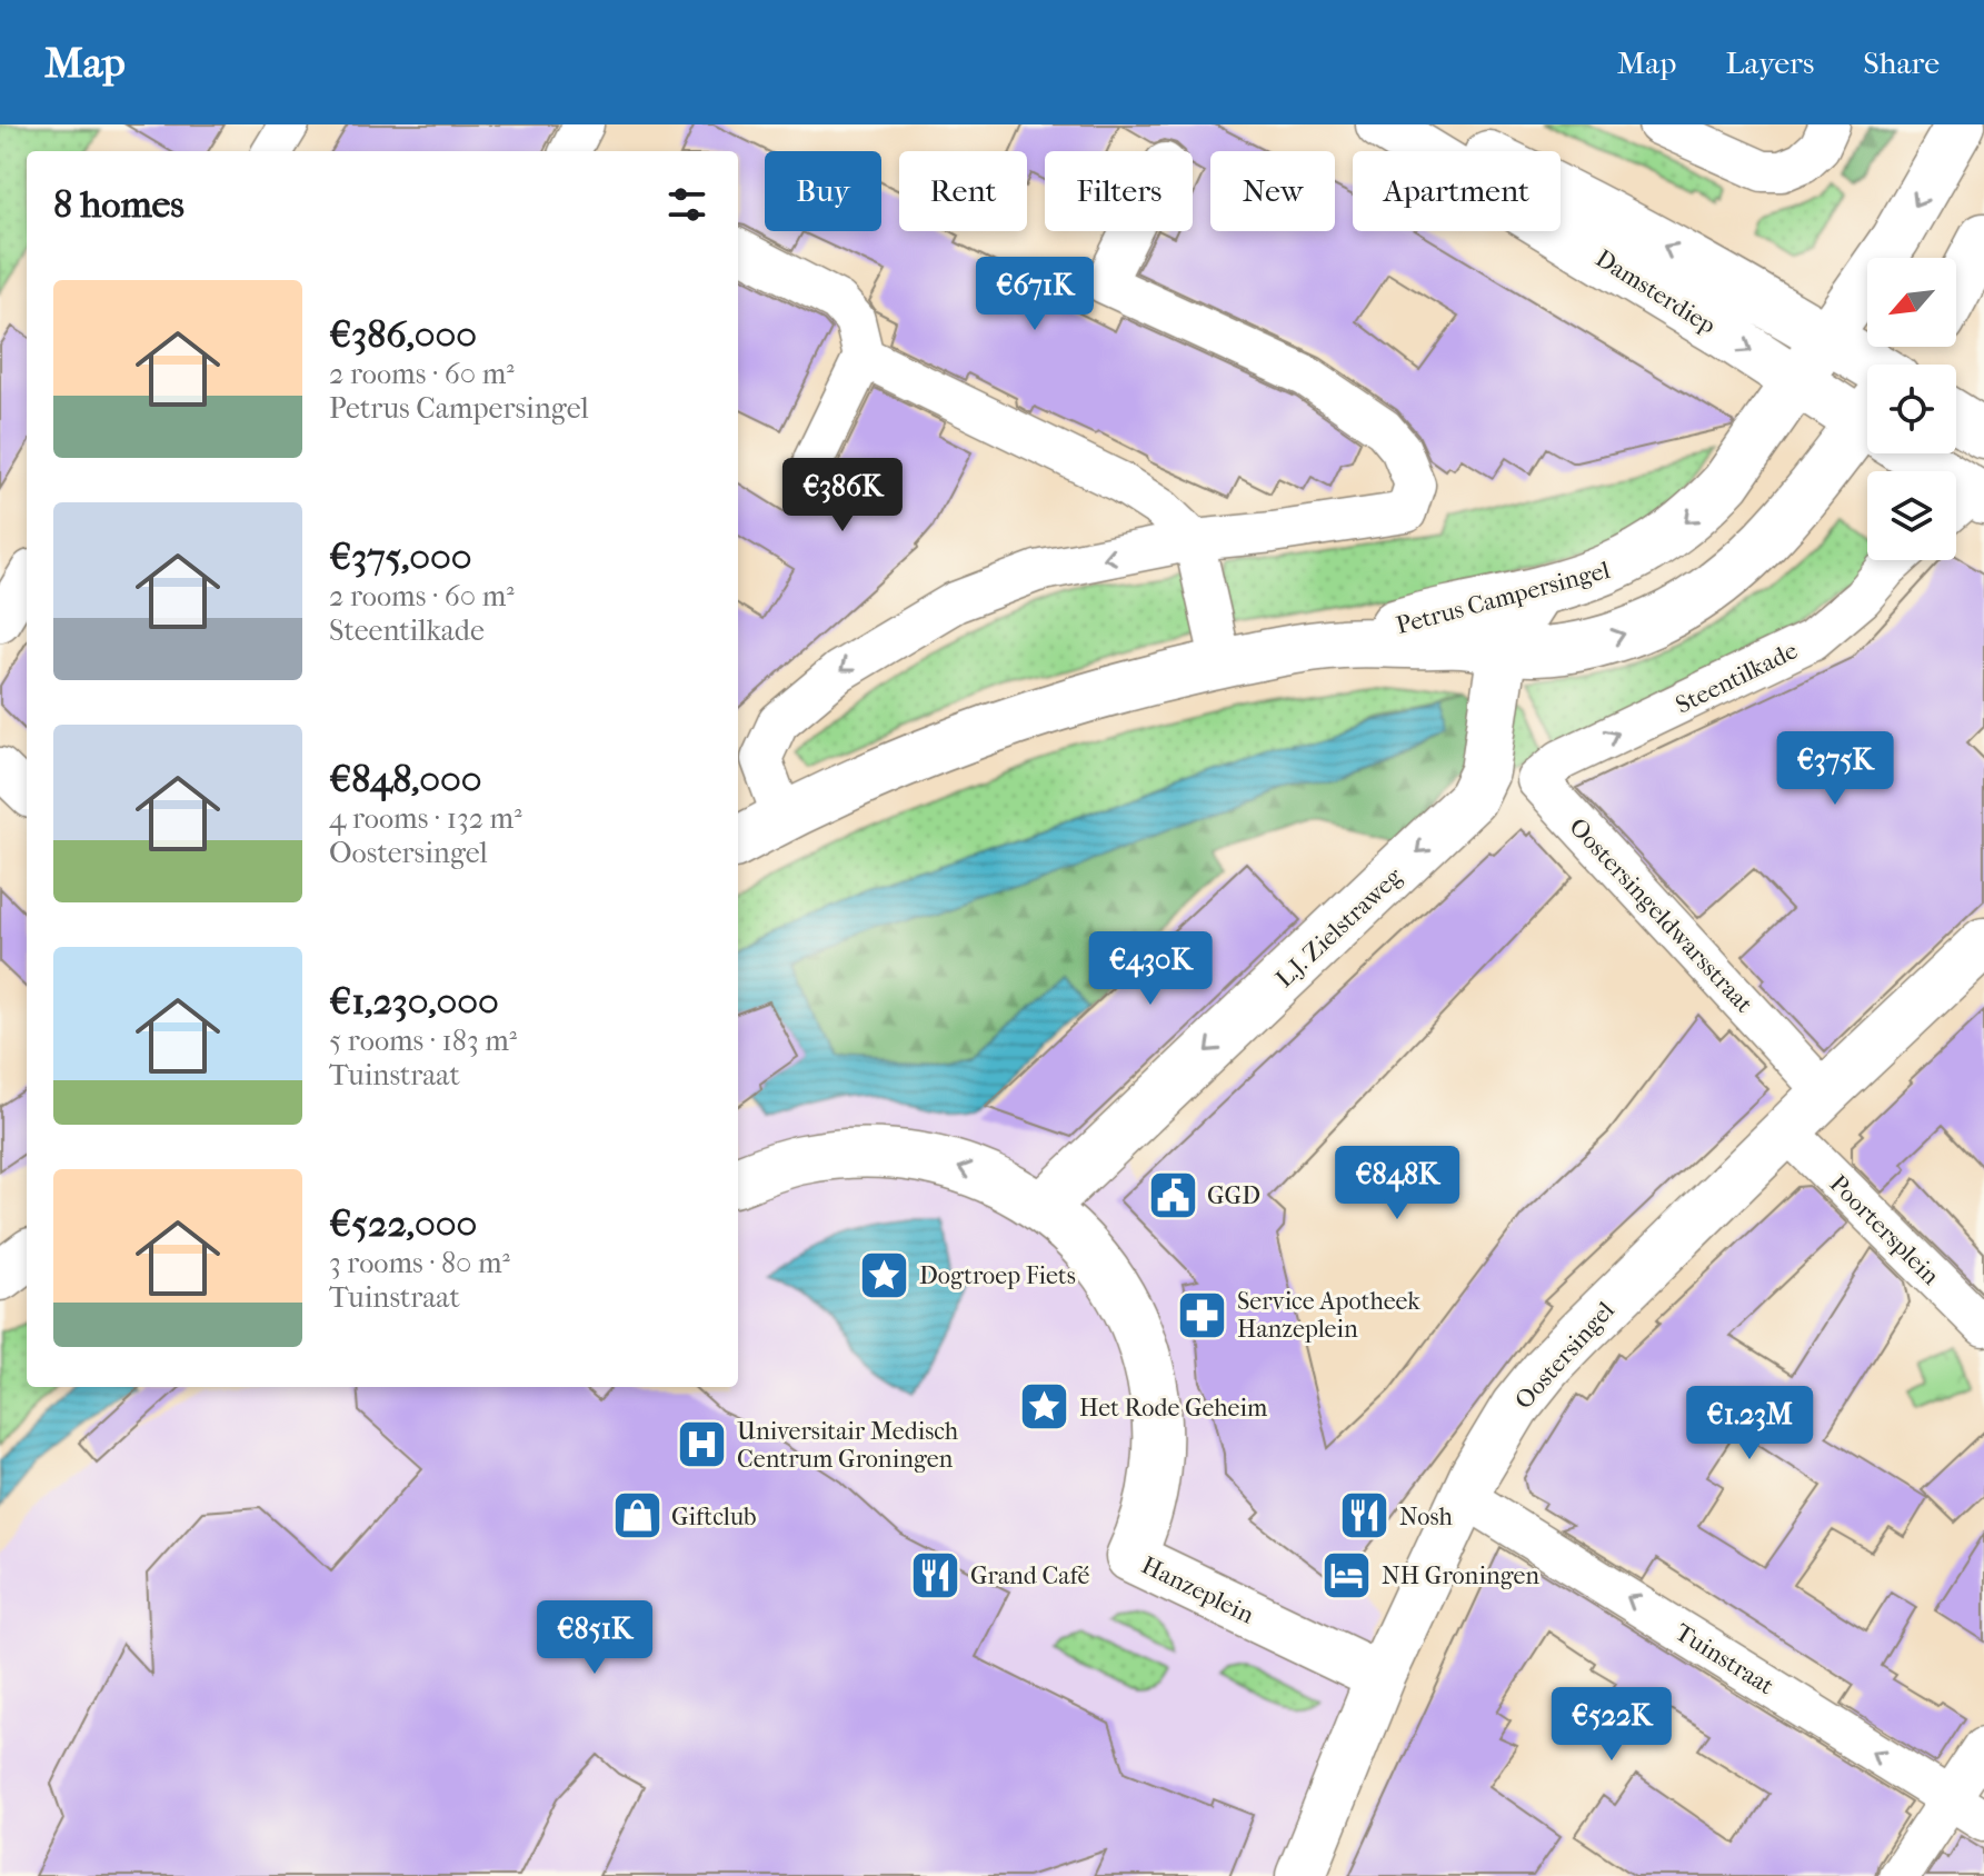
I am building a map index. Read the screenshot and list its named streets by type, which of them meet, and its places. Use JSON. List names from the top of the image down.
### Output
{
  "streets": {
    "main road": [
      "Damsterdiep",
      "Petrus Campersingel",
      "L.J. Zielstraweg",
      "Oostersingel",
      "Hanzeplein"
    ],
    "street": [
      "Steentilkade",
      "Oostersingeldwarsstraat",
      "Poortersplein",
      "Tuinstraat"
    ]
  },
  "crossings": [
    ["Damsterdiep", "Petrus Campersingel"],
    ["Steentilkade", "Oostersingeldwarsstraat"],
    ["Oostersingeldwarsstraat", "Oostersingel"],
    ["L.J. Zielstraweg", "Hanzeplein"],
    ["Poortersplein", "Oostersingel"],
    ["Oostersingel", "Hanzeplein"],
    ["Oostersingel", "Tuinstraat"]
  ],
  "one_way": ["Steentilkade", "L.J. Zielstraweg", "Tuinstraat"],
  "places": {
    "public building": ["GGD"],
    "place": ["Dogtroep Fiets", "Het Rode Geheim"],
    "pharmacy": ["Service Apotheek Hanzeplein"],
    "hospital": ["Universitair Medisch Centrum Groningen"],
    "shop": ["Giftclub"],
    "restaurant": ["Nosh", "Grand Café"],
    "hotel": ["NH Groningen"]
  },
  "north": "bottom left",
  "page": {
    "header": "Map",
    "nav": ["Map", "Layers", "Share"],
    "chip": [
      "Buy",
      "Rent",
      "Filters",
      "New",
      "Apartment"
    ],
    "heading": "8 homes",
    "price": [
      "€671K",
      "€386K",
      "€375K",
      "€430K",
      "€848K",
      "€1.23M",
      "€851K",
      "€522K"
    ],
    "list": [
      {
        "name": "€386,000",
        "note": "2 rooms · 60 m² · Petrus Campersingel"
      },
      {
        "name": "€375,000",
        "note": "2 rooms · 60 m² · Steentilkade"
      },
      {
        "name": "€848,000",
        "note": "4 rooms · 132 m² · Oostersingel"
      },
      {
        "name": "€1,230,000",
        "note": "5 rooms · 183 m² · Tuinstraat"
      },
      {
        "name": "€522,000",
        "note": "3 rooms · 80 m² · Tuinstraat"
      }
    ]
  }
}
